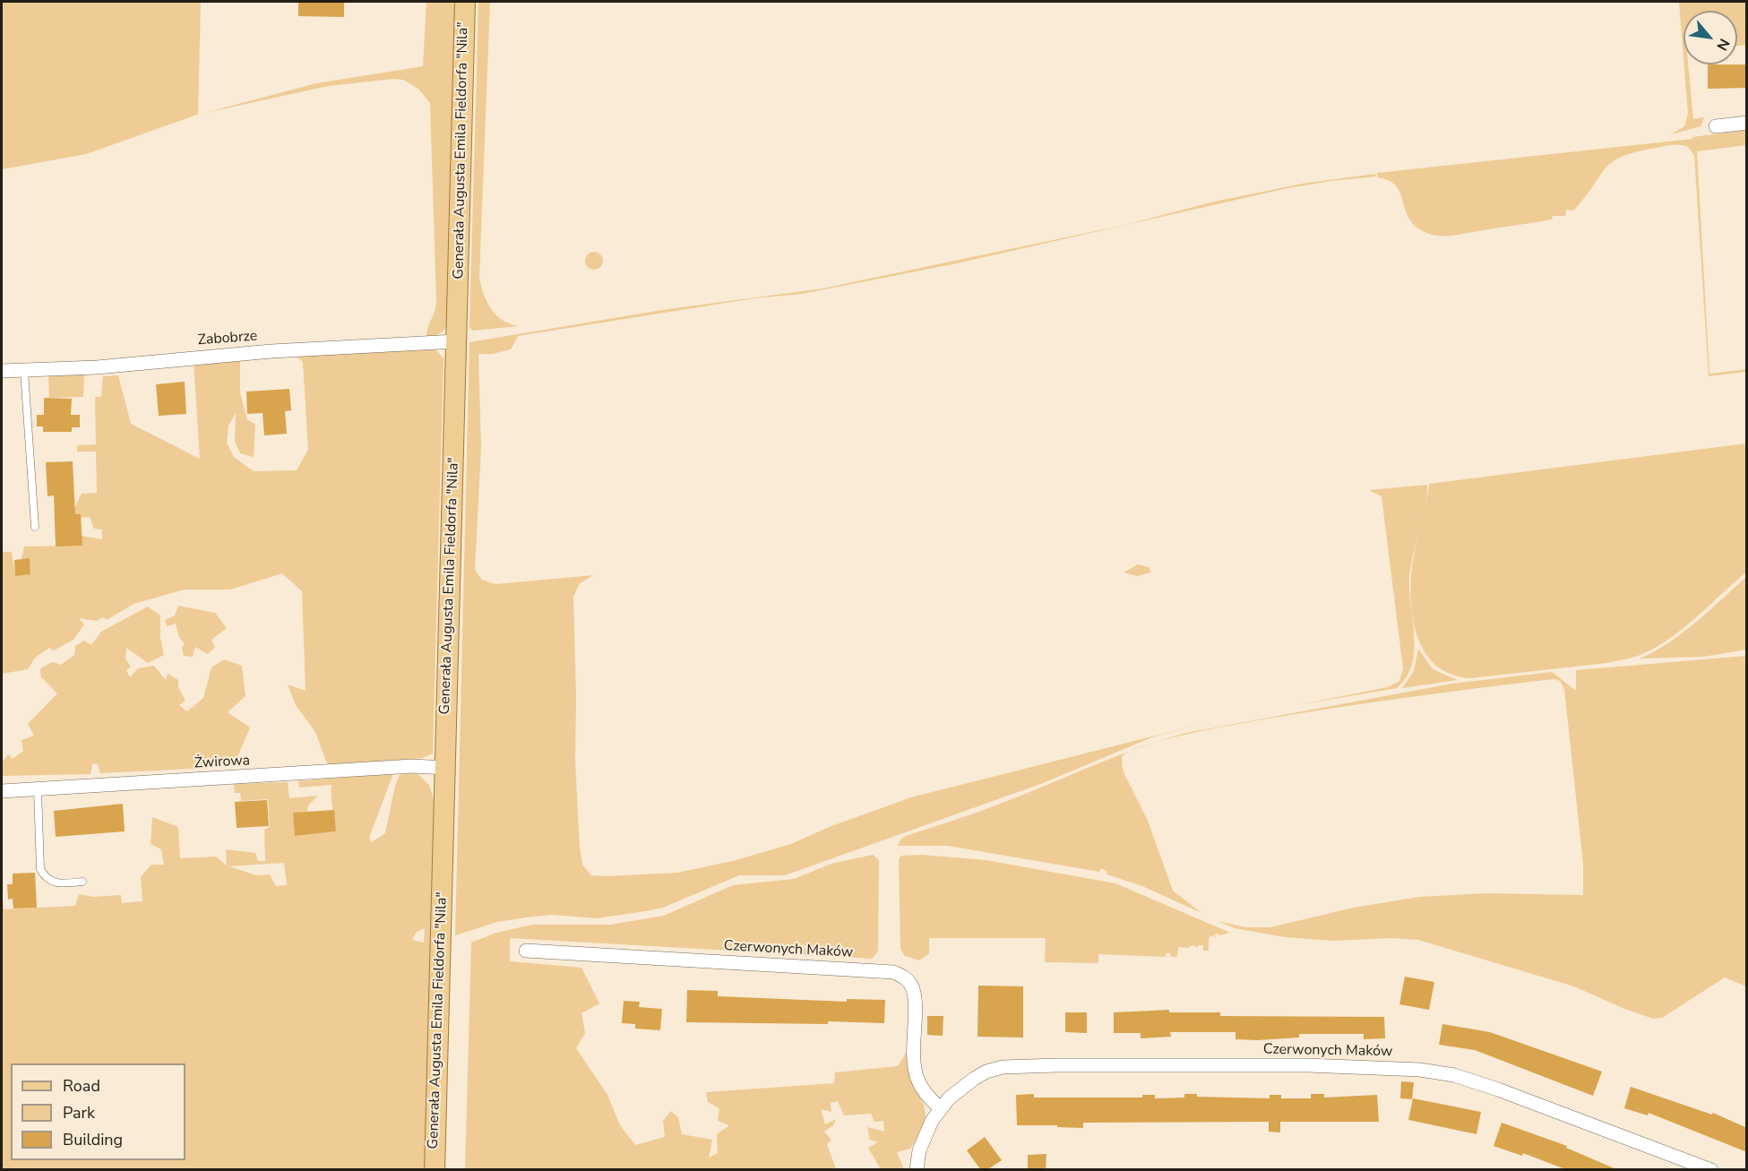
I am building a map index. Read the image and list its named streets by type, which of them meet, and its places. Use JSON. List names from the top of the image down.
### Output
{
  "streets": {
    "main road": ["Generała Augusta Emila Fieldorfa \"Nila\""],
    "street": ["Zabobrze", "Żwirowa", "Czerwonych Maków"]
  },
  "crossings": [
    ["Generała Augusta Emila Fieldorfa \"Nila\"", "Zabobrze"],
    ["Generała Augusta Emila Fieldorfa \"Nila\"", "Żwirowa"]
  ],
  "legend": ["Road", "Park", "Building"],
  "north": "bottom right"
}
